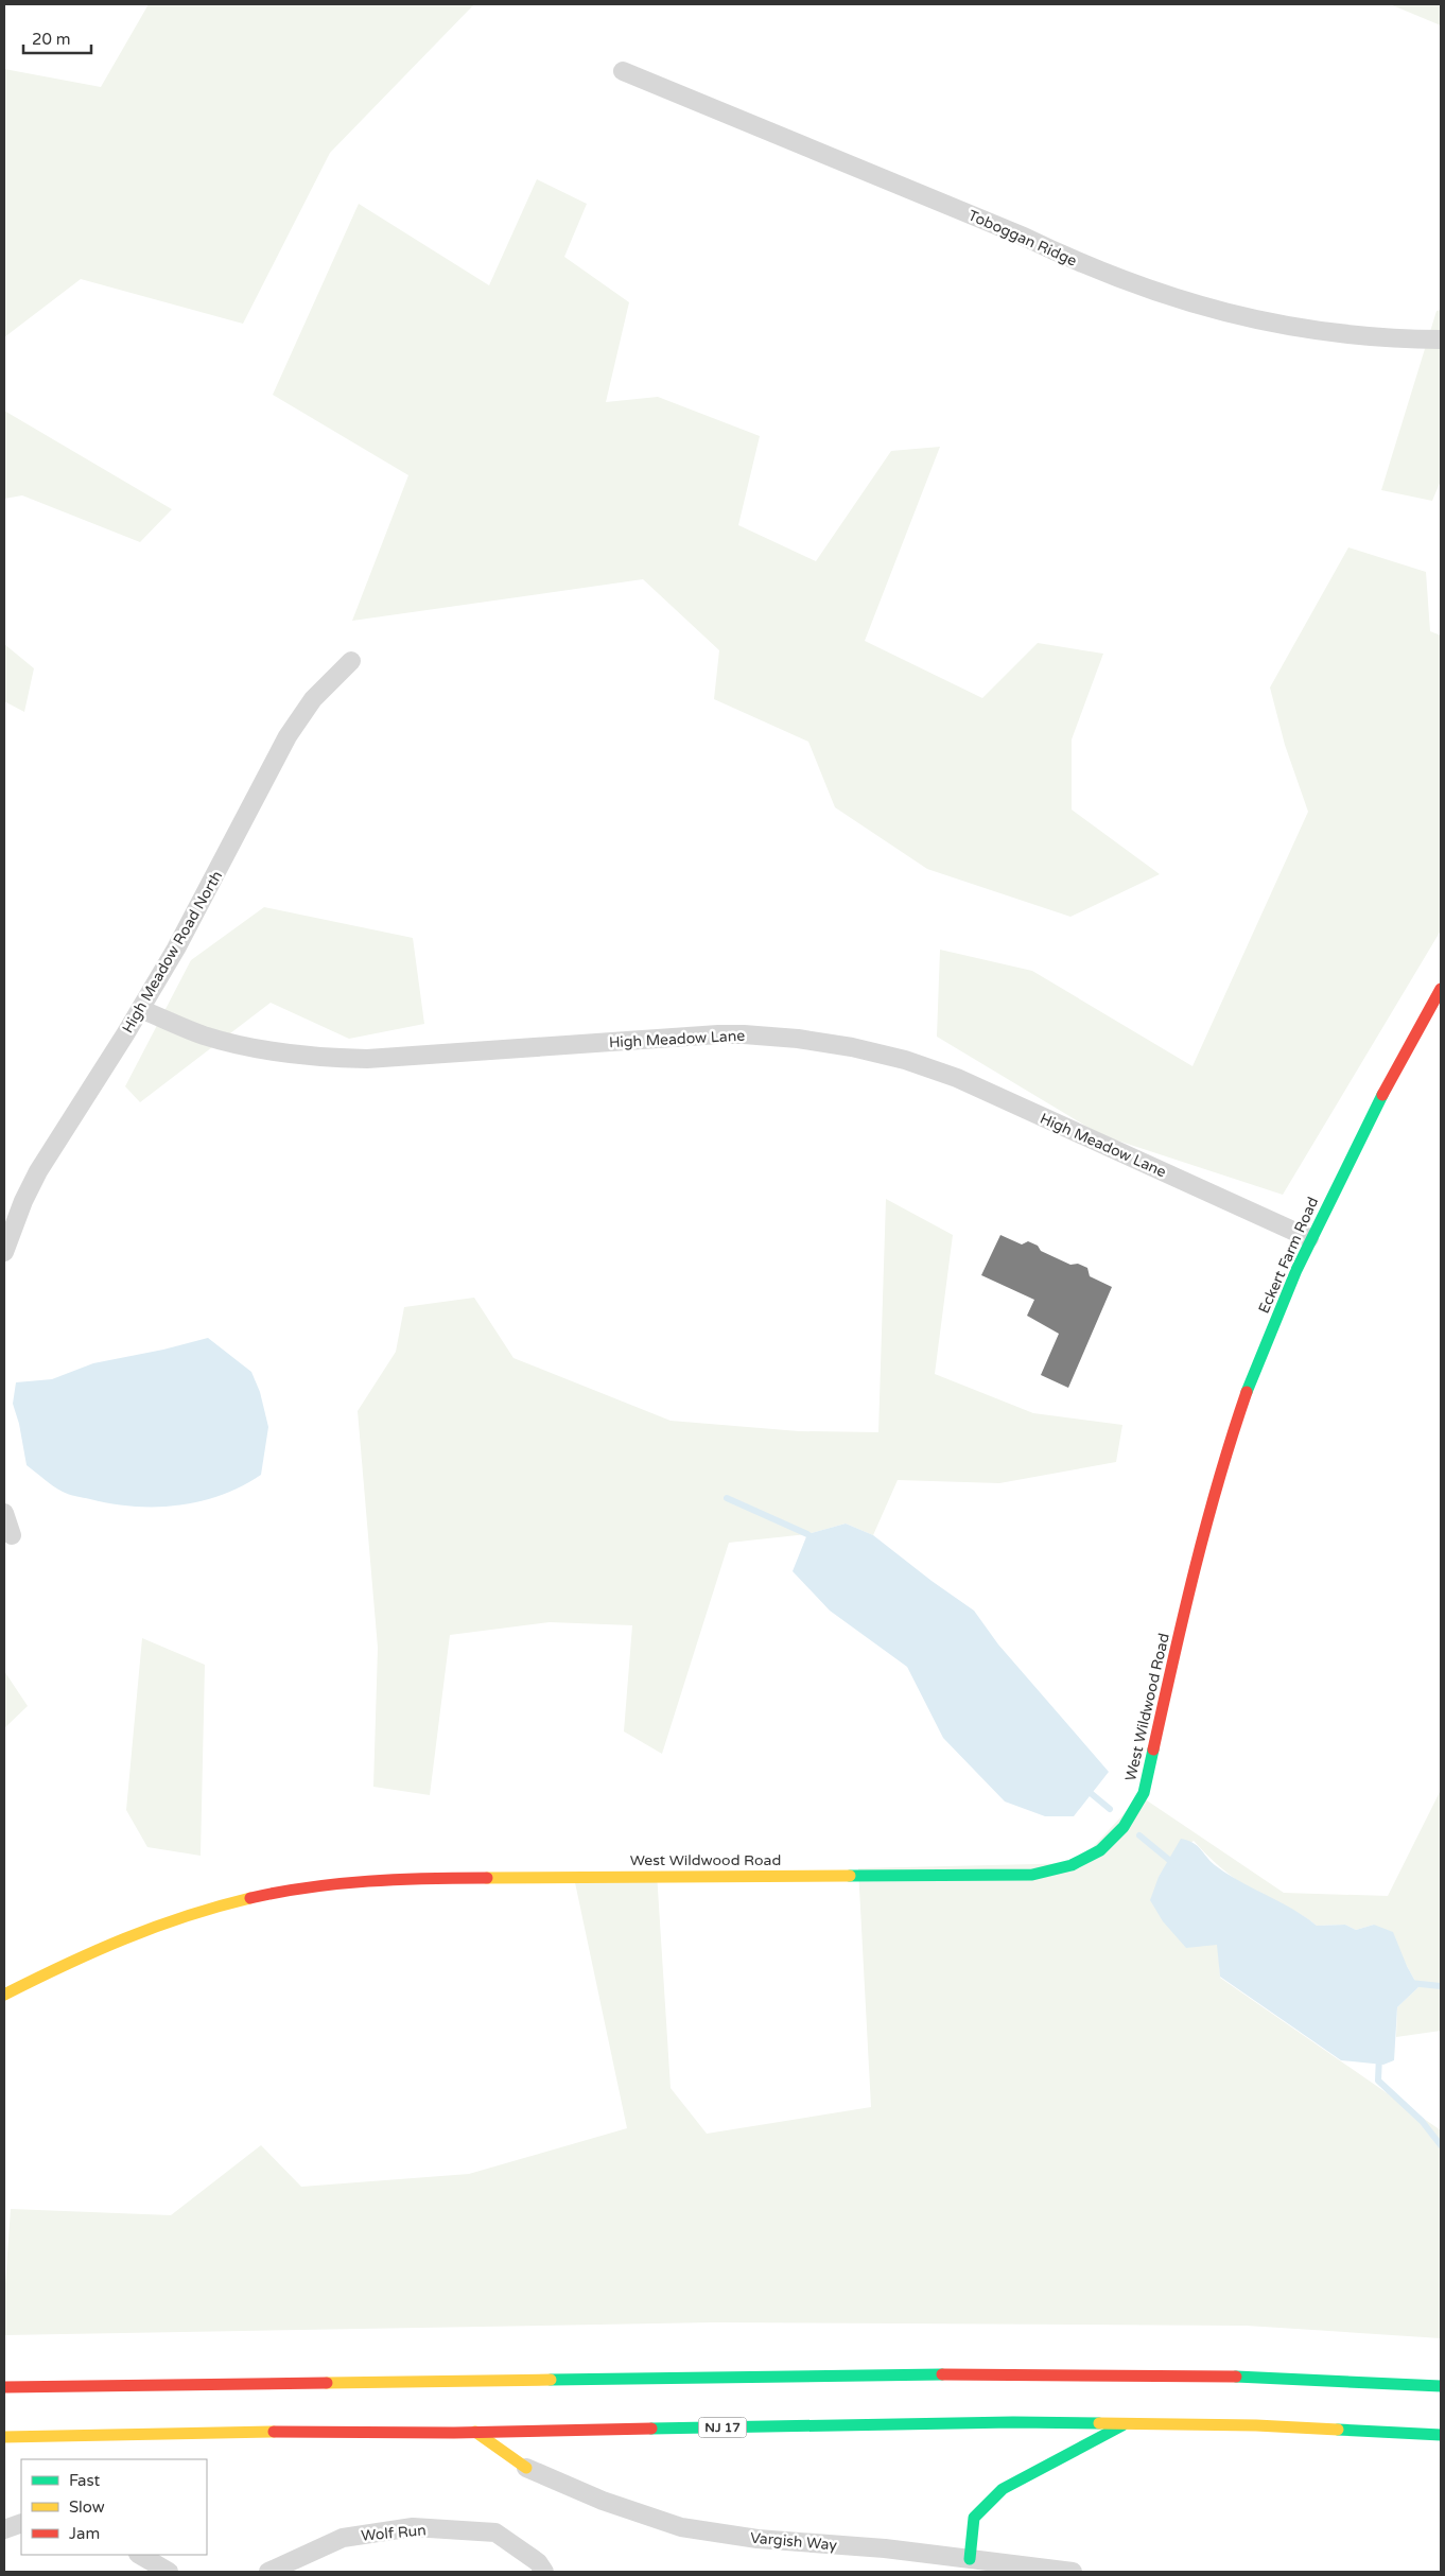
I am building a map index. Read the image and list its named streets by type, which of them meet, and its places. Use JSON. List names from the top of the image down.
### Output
{
  "streets": {
    "main road": ["Eckert Farm Road", "West Wildwood Road", "NJ 17"],
    "street": [
      "Toboggan Ridge",
      "High Meadow Road North",
      "High Meadow Lane",
      "Wolf Run",
      "Vargish Way"
    ]
  },
  "crossings": [
    ["High Meadow Road North", "High Meadow Lane"],
    ["High Meadow Lane", "Eckert Farm Road"],
    ["Eckert Farm Road", "West Wildwood Road"]
  ],
  "legend": ["Fast", "Slow", "Jam"],
  "scale_bar": "20 m"
}
